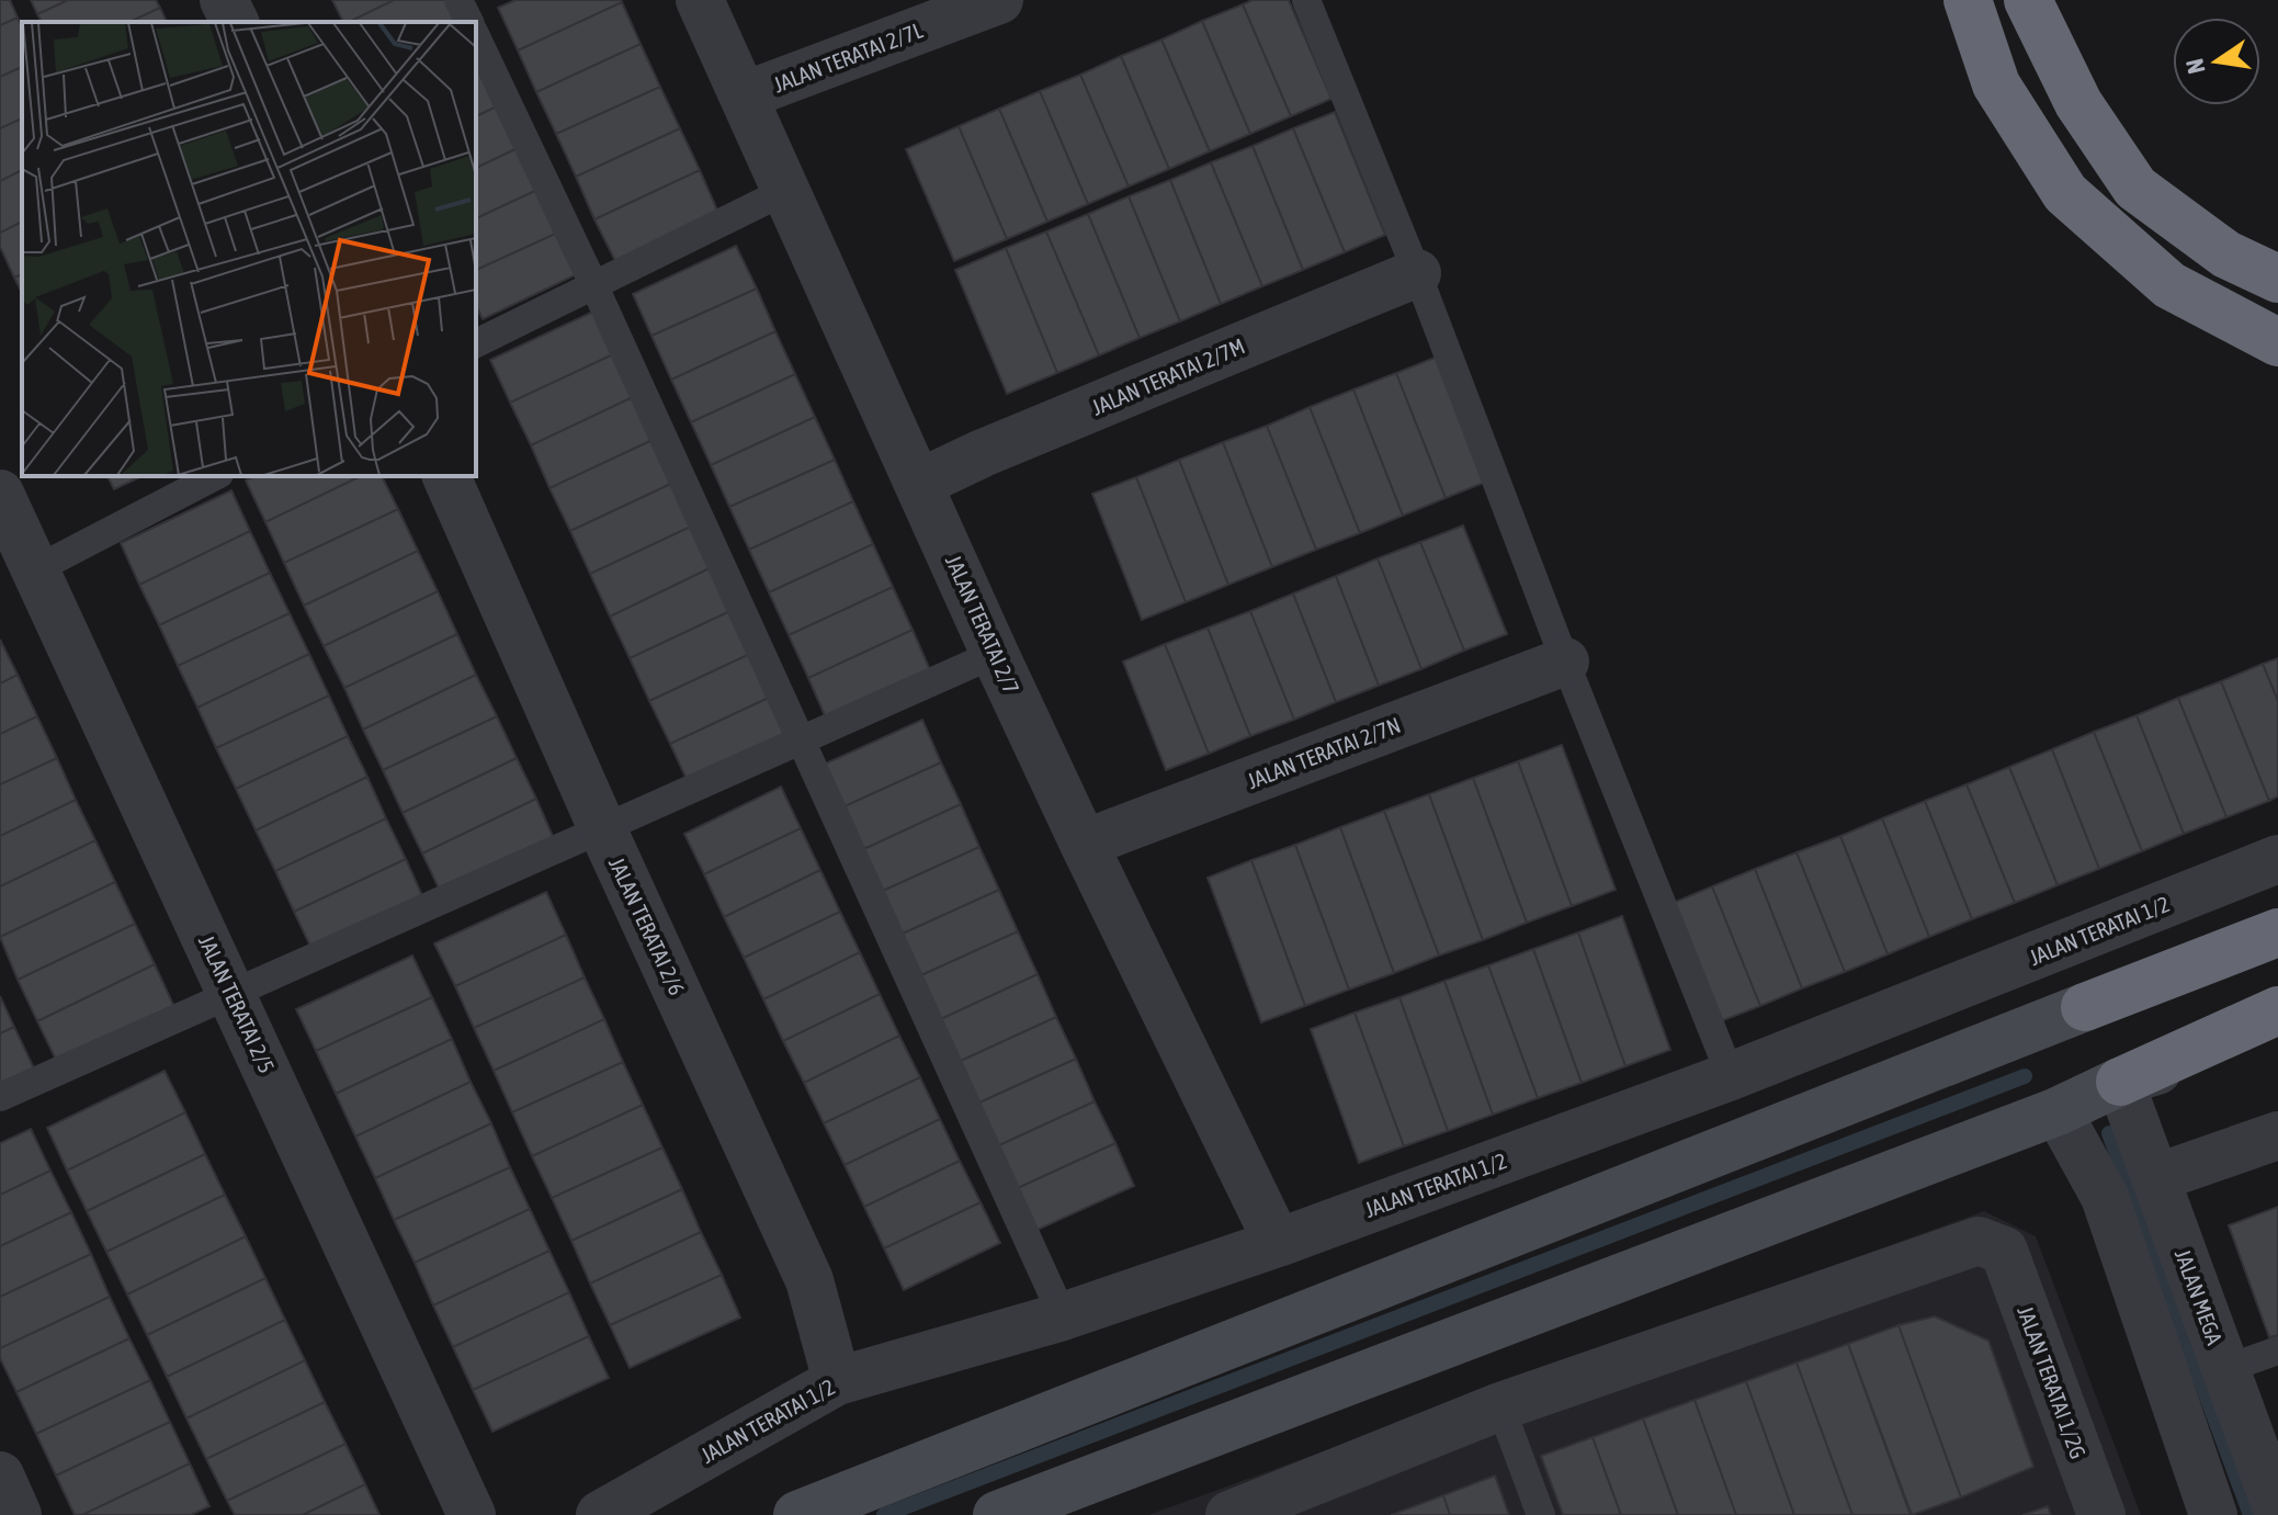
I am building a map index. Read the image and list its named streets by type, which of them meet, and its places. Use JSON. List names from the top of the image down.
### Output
{
  "streets": {
    "street": [
      "JALAN TERATAI 2/7L",
      "JALAN TERATAI 2/7M",
      "JALAN TERATAI 2/7",
      "JALAN TERATAI 2/7N",
      "JALAN TERATAI 2/6",
      "JALAN TERATAI 1/2",
      "JALAN TERATAI 2/5",
      "JALAN MEGA",
      "JALAN TERATAI 1/2G"
    ]
  },
  "crossings": [
    ["JALAN TERATAI 2/7L", "JALAN TERATAI 2/7"],
    ["JALAN TERATAI 2/7M", "JALAN TERATAI 2/7"],
    ["JALAN TERATAI 2/7", "JALAN TERATAI 2/7N"],
    ["JALAN TERATAI 2/7", "JALAN TERATAI 1/2"],
    ["JALAN TERATAI 2/6", "JALAN TERATAI 1/2"]
  ],
  "north": "left"
}
